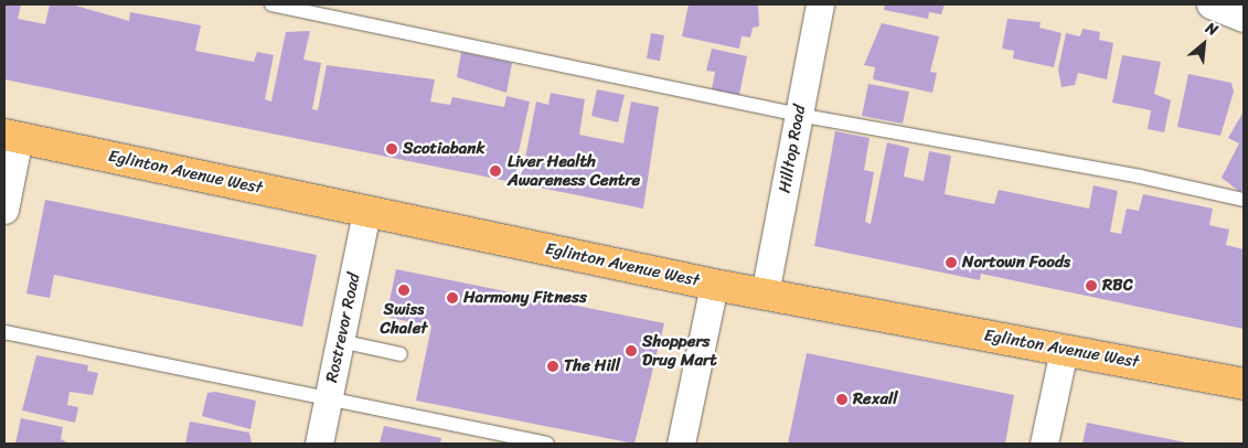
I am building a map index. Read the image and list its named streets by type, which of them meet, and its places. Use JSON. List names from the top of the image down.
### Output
{
  "streets": {
    "main road": ["Eglinton Avenue West"],
    "street": ["Hilltop Road", "Rostrevor Road"]
  },
  "crossings": [
    ["Hilltop Road", "Eglinton Avenue West"],
    ["Eglinton Avenue West", "Rostrevor Road"]
  ],
  "places": [
    "Scotiabank",
    "Liver Health Awareness Centre",
    "Nortown Foods",
    "RBC",
    "Swiss Chalet",
    "Harmony Fitness",
    "Shoppers Drug Mart",
    "The Hill",
    "Rexall"
  ],
  "north": "top right"
}
